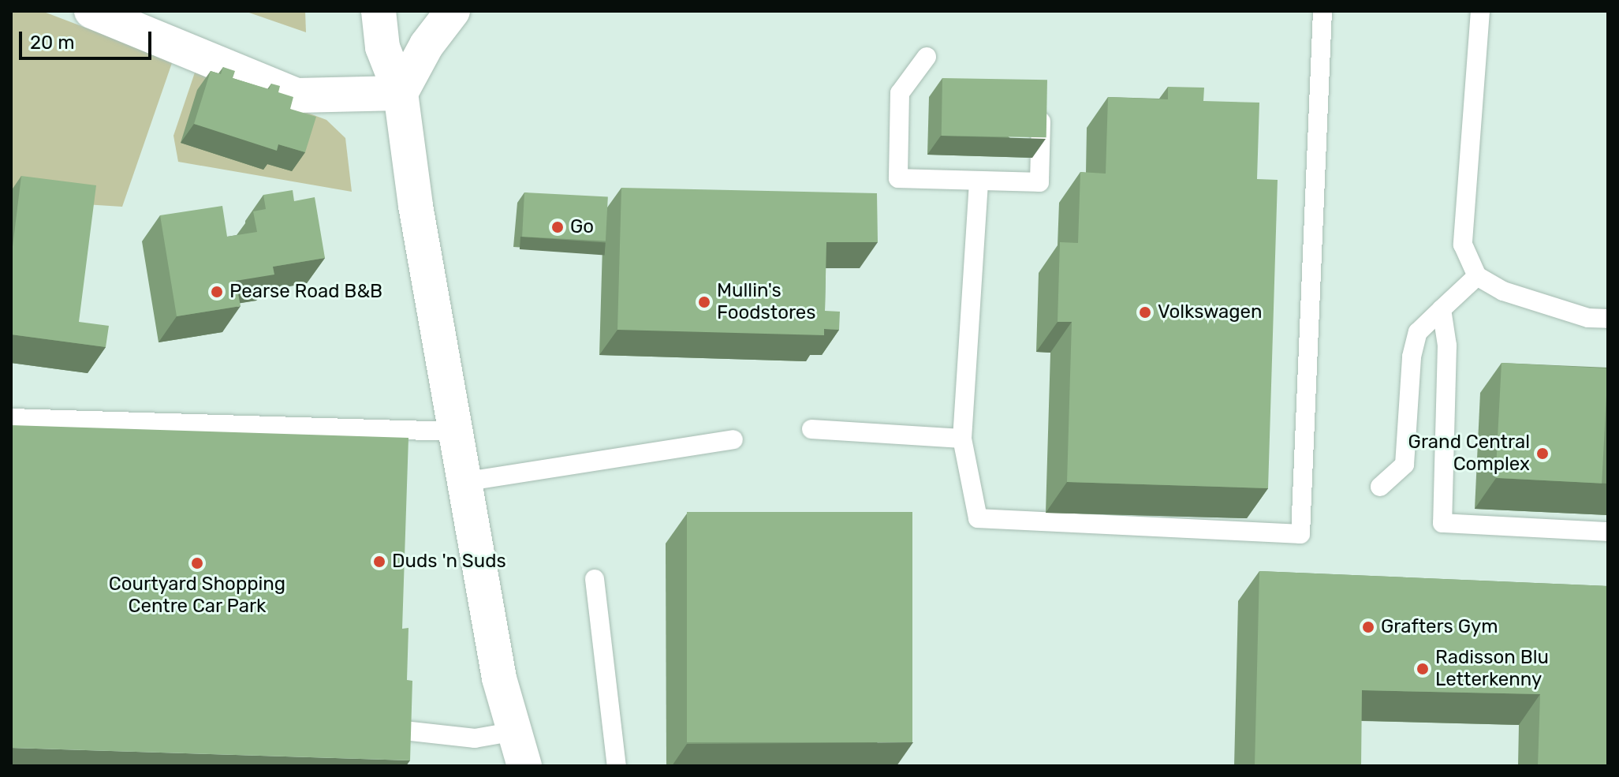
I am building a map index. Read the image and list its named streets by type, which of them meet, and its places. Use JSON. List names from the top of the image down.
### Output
{
  "places": [
    "Go",
    "Pearse Road B&B",
    "Mullin's Foodstores",
    "Volkswagen",
    "Grand Central Complex",
    "Duds 'n Suds",
    "Courtyard Shopping Centre Car Park",
    "Grafters Gym",
    "Radisson Blu Letterkenny"
  ],
  "scale_bar": "20 m"
}
